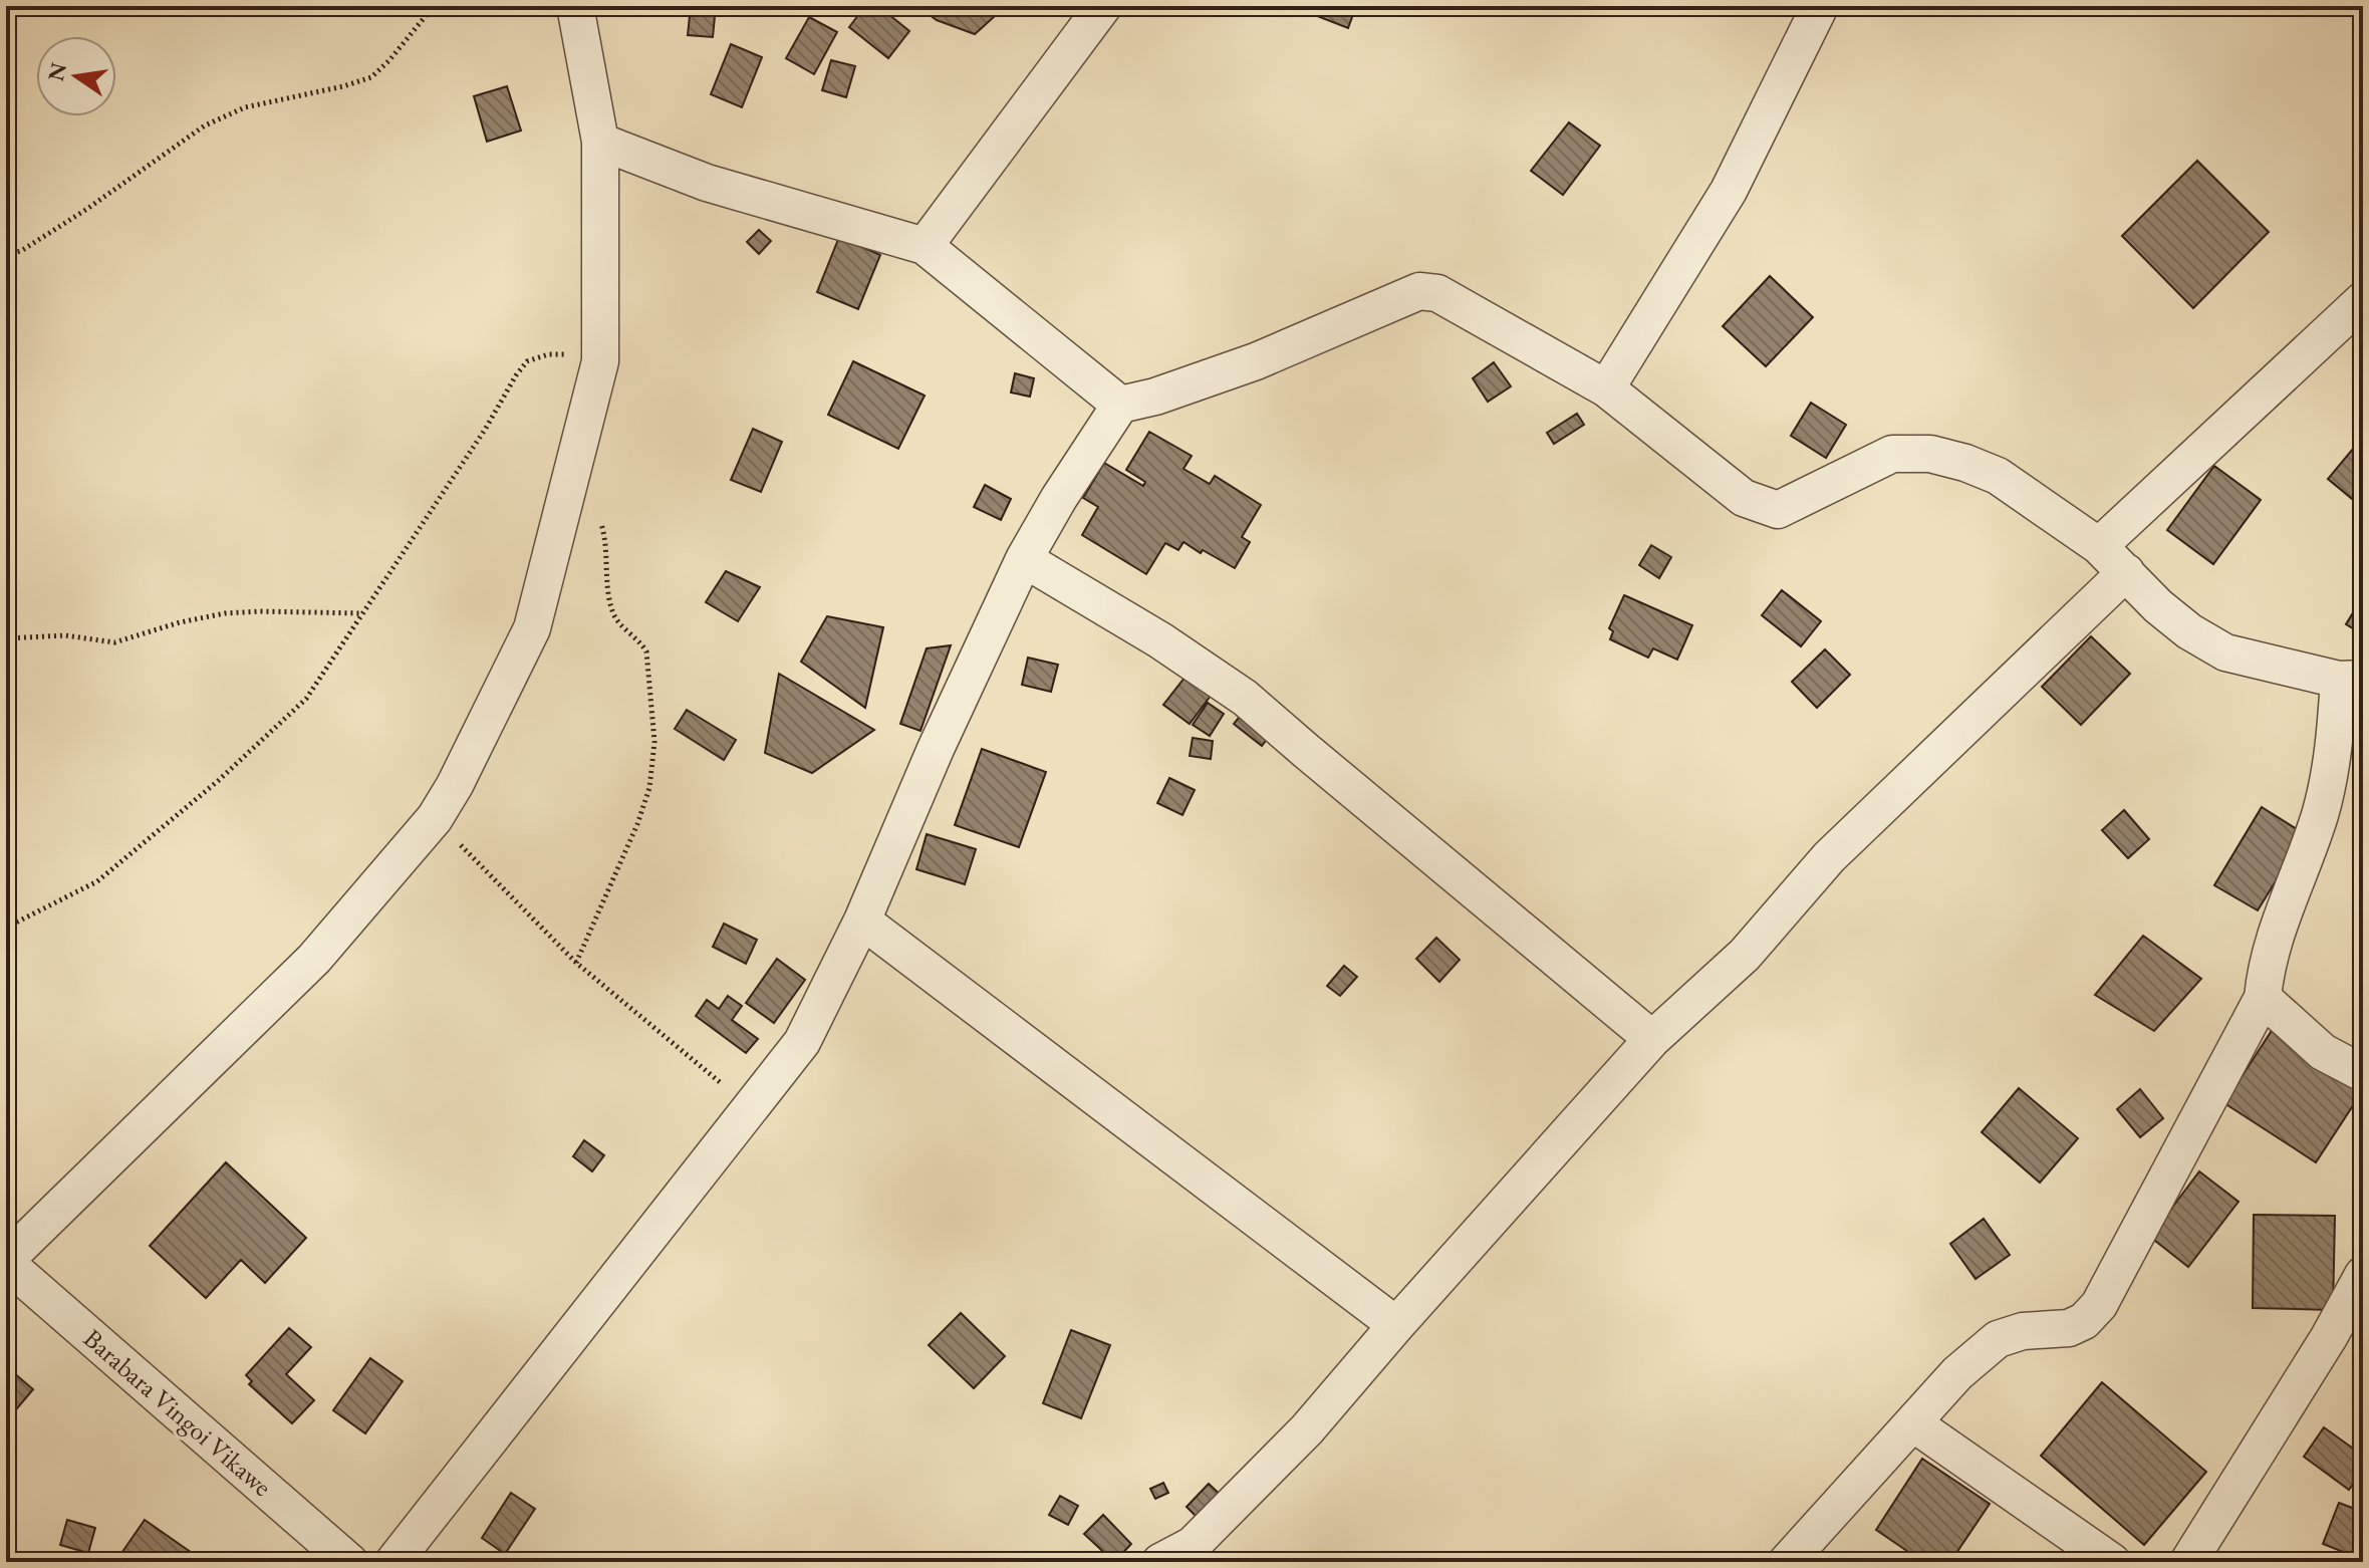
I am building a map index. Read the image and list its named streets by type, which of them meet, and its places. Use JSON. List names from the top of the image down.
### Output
{
  "streets": {
    "street": ["Barabara Vingoi Vikawe"]
  },
  "north": "left"
}
